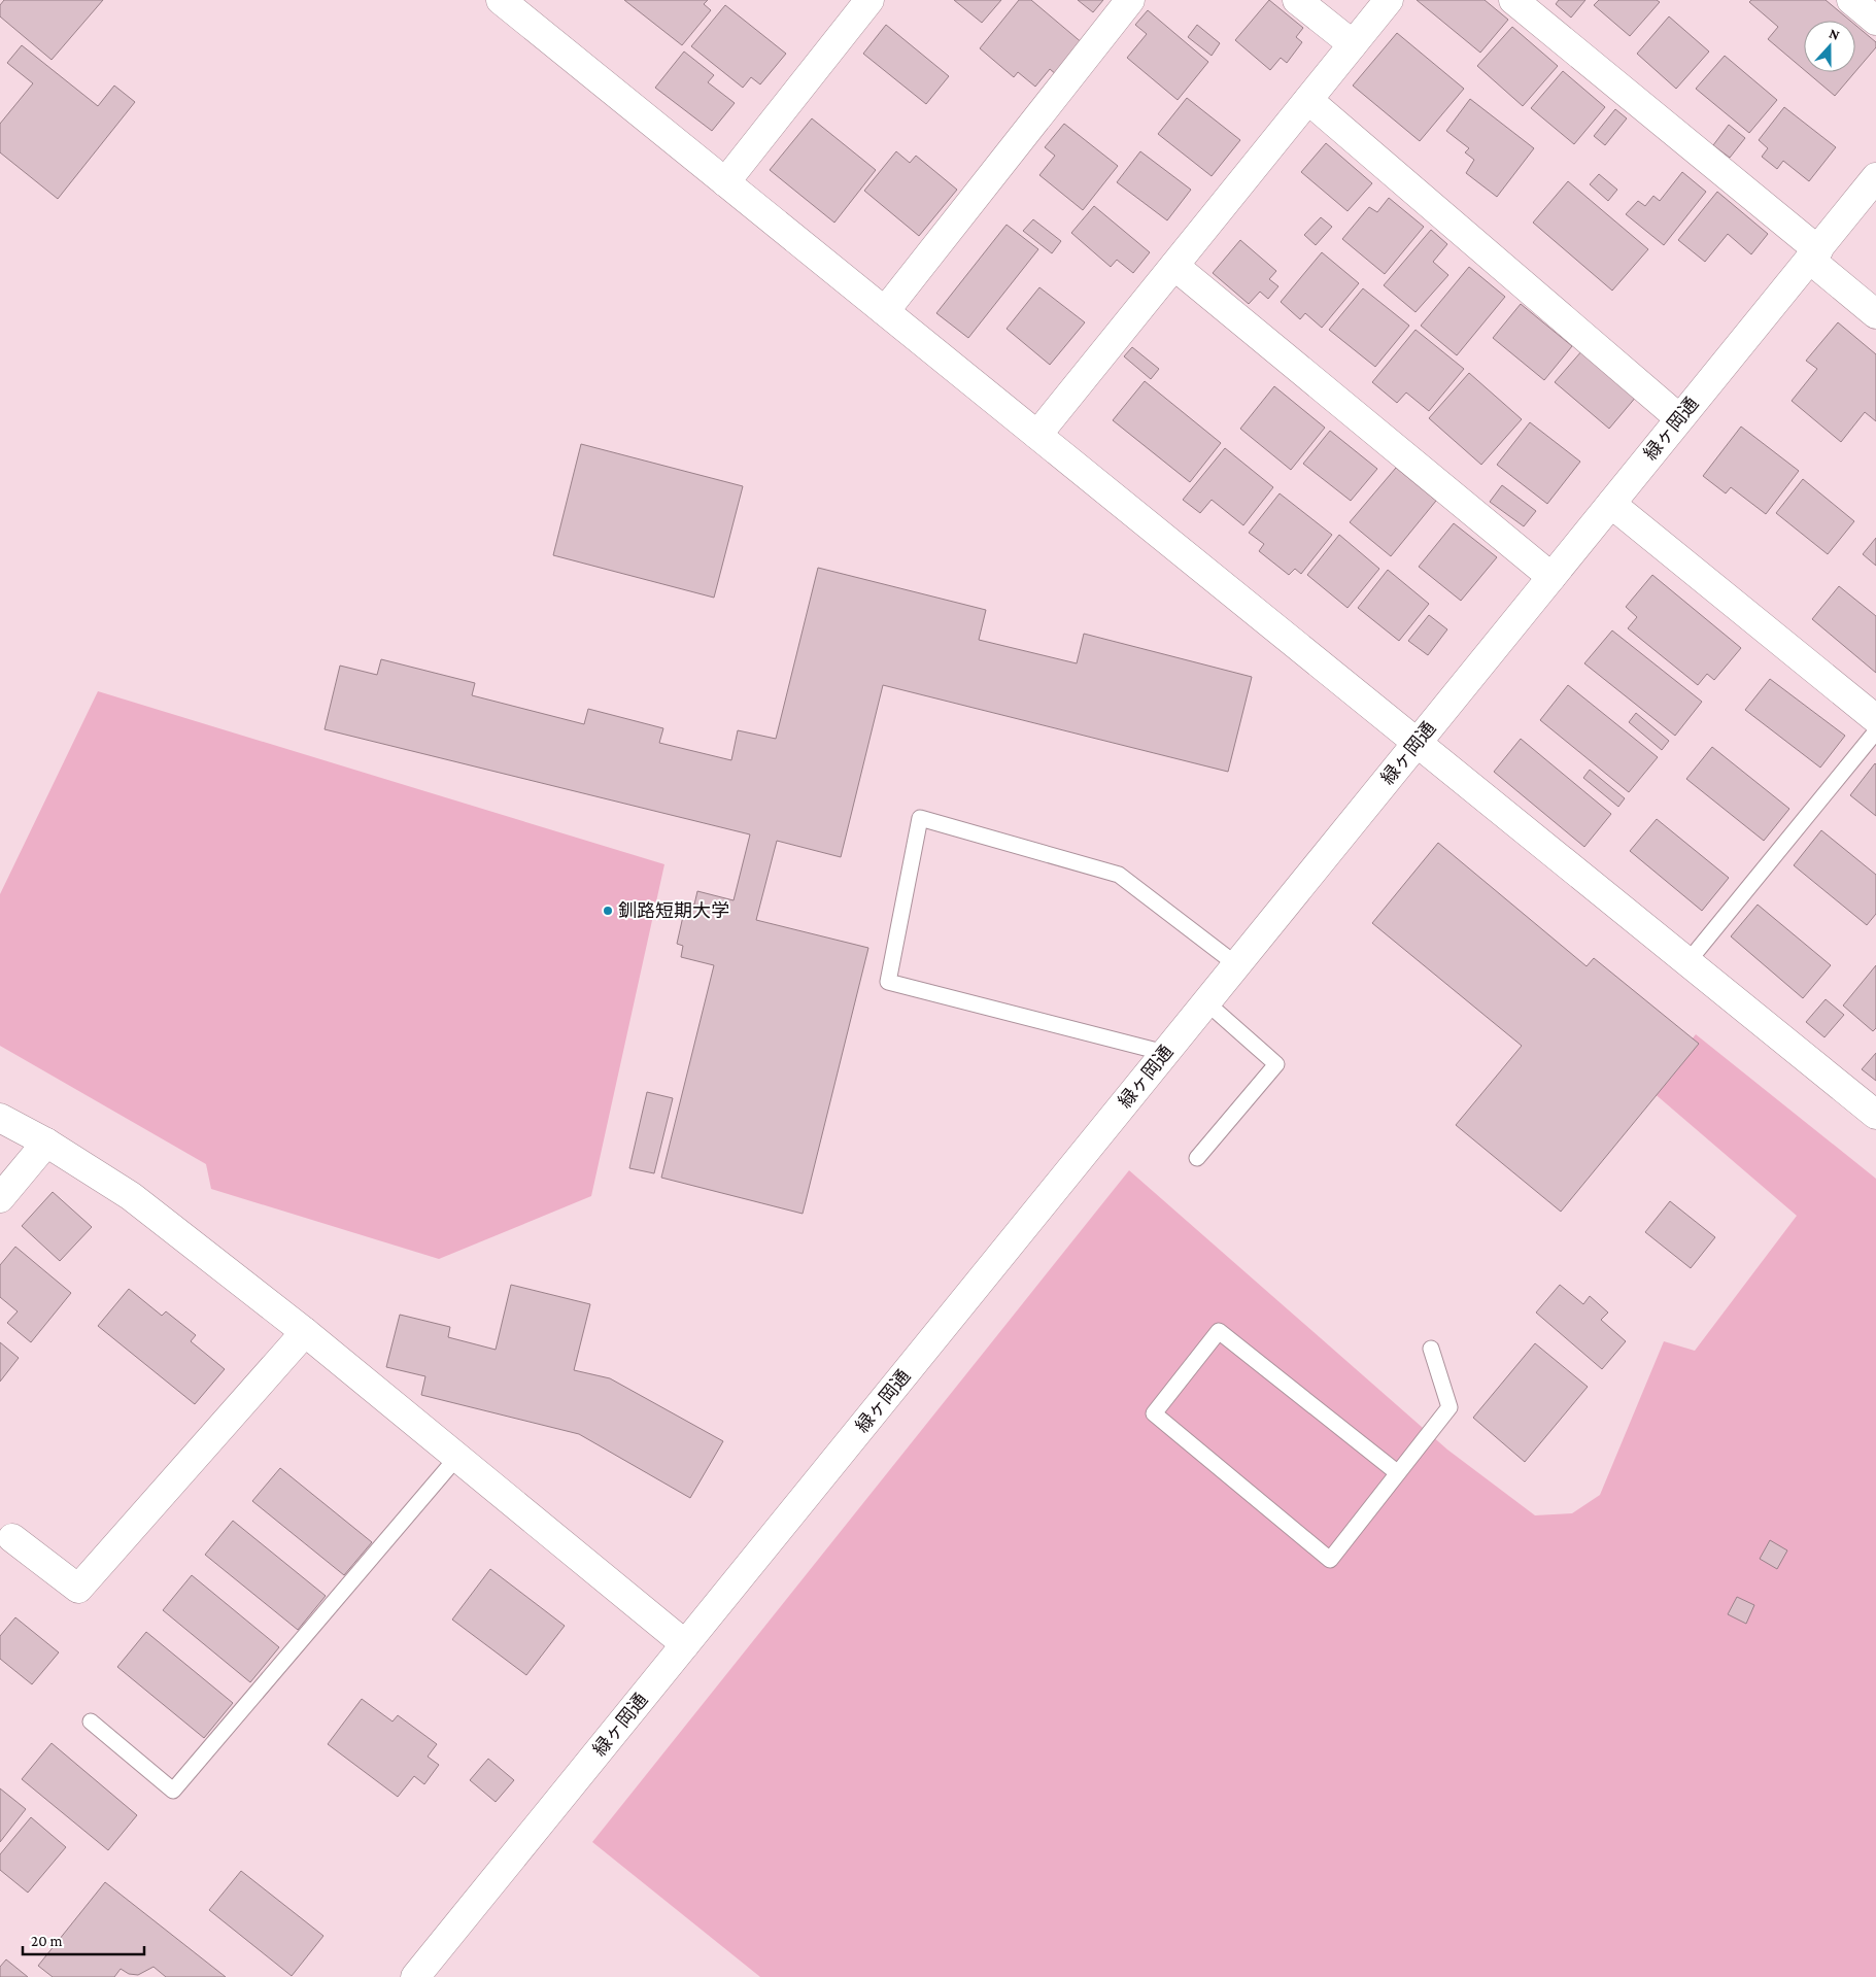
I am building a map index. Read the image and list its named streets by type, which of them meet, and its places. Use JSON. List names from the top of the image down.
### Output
{
  "streets": {
    "street": ["緑ヶ岡通"]
  },
  "places": ["釧路短期大学"],
  "scale_bar": "20 m",
  "north": "top"
}
